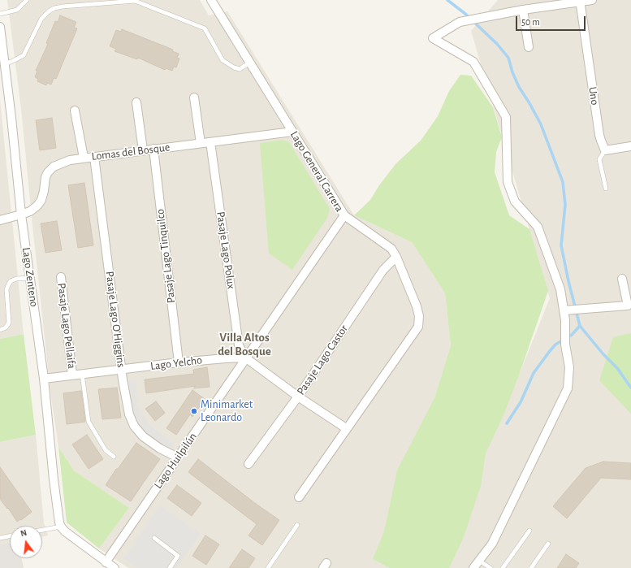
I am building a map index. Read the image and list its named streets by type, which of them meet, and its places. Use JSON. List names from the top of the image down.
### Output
{
  "streets": {
    "street": [
      "Uno",
      "Lomas del Bosque",
      "Lago General Carrera",
      "Pasaje Lago Polux",
      "Pasaje Lago Tinquilco",
      "Lago Zenteno",
      "Pasaje Lago O'Higgins",
      "Pasaje Lago Pellaifa",
      "Pasaje Lago Castor",
      "Lago Yelcho",
      "Lago Huilpilún"
    ]
  },
  "crossings": [
    ["Lomas del Bosque", "Lago General Carrera"],
    ["Lomas del Bosque", "Pasaje Lago Polux"],
    ["Lomas del Bosque", "Pasaje Lago Tinquilco"],
    ["Lomas del Bosque", "Lago Zenteno"],
    ["Lomas del Bosque", "Pasaje Lago O'Higgins"],
    ["Lago General Carrera", "Pasaje Lago Castor"],
    ["Lago General Carrera", "Lago Huilpilún"],
    ["Pasaje Lago Polux", "Lago Yelcho"],
    ["Pasaje Lago Polux", "Lago Huilpilún"],
    ["Pasaje Lago Tinquilco", "Lago Yelcho"],
    ["Lago Zenteno", "Lago Yelcho"],
    ["Pasaje Lago O'Higgins", "Lago Yelcho"],
    ["Pasaje Lago O'Higgins", "Lago Huilpilún"],
    ["Pasaje Lago Pellaifa", "Lago Yelcho"],
    ["Lago Yelcho", "Lago Huilpilún"]
  ],
  "districts": ["Villa Altos del Bosque"],
  "places": ["Minimarket Leonardo"],
  "scale_bar": "50 m",
  "north": "top"
}
